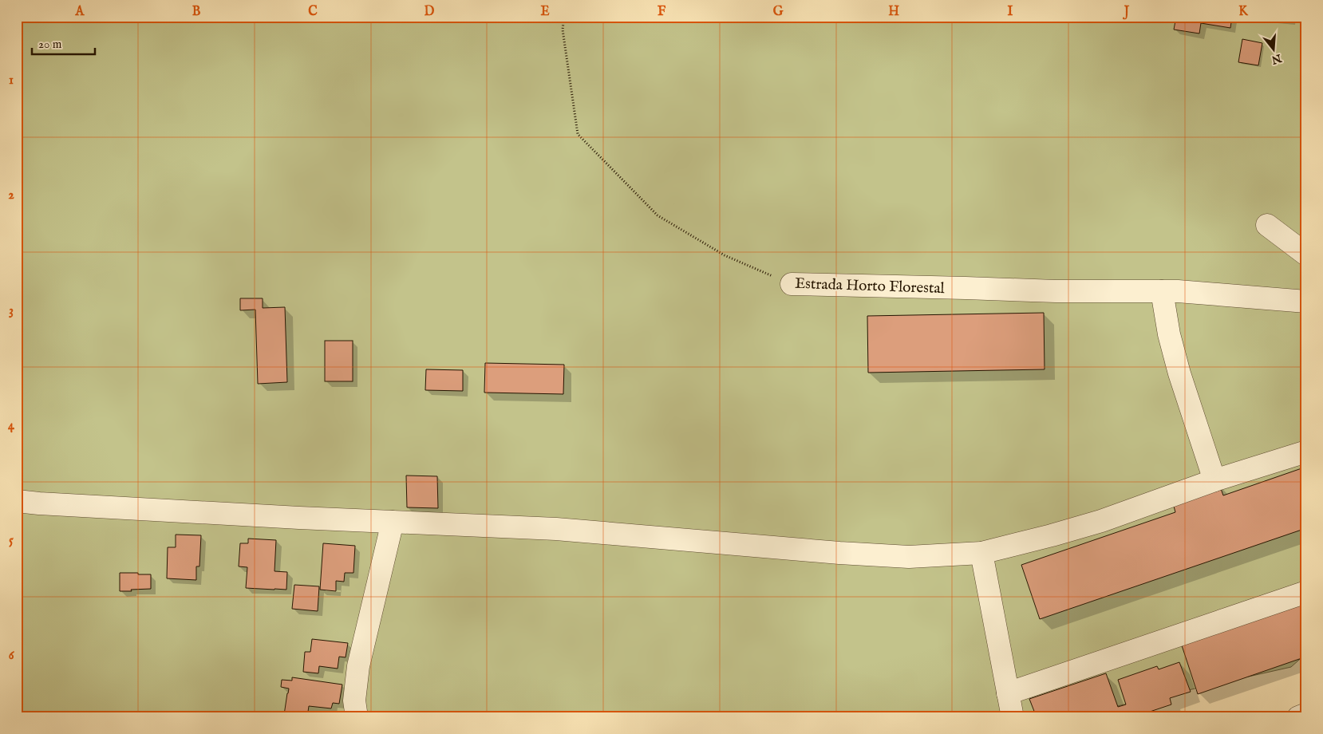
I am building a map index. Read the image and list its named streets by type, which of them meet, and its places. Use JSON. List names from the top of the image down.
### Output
{
  "streets": {
    "street": ["Estrada Horto Florestal"]
  },
  "scale_bar": "20 m",
  "north": "bottom",
  "grid": {
    "columns": [
      "A",
      "B",
      "C",
      "D",
      "E",
      "F",
      "G",
      "H",
      "I",
      "J",
      "K"
    ],
    "rows": [
      "1",
      "2",
      "3",
      "4",
      "5",
      "6"
    ]
  }
}
